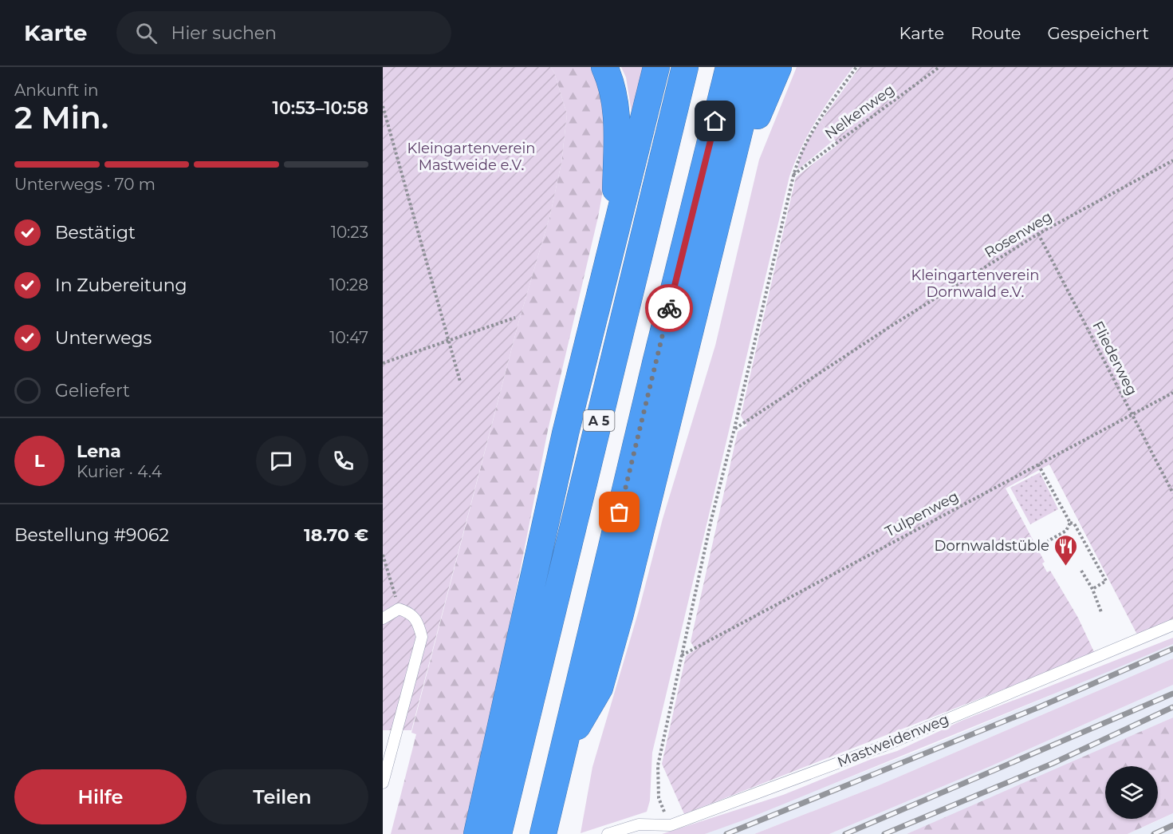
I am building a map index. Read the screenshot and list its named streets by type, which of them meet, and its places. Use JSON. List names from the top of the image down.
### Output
{
  "streets": {
    "highway": ["A 5"],
    "lane": ["Mastweidenweg"],
    "path": [
      "Nelkenweg",
      "Rosenweg",
      "Fliederweg",
      "Tulpenweg"
    ]
  },
  "crossings": [
    ["Rosenweg", "Fliederweg"],
    ["Fliederweg", "Tulpenweg"]
  ],
  "parks": ["Kleingartenverein Mastweide e.V.", "Kleingartenverein Dornwald e.V."],
  "places": {
    "restaurant": ["Dornwaldstüble"]
  },
  "page": {
    "header": "Karte",
    "search": "Hier suchen",
    "nav": ["Karte", "Route", "Gespeichert"],
    "heading": ["2 Min.", "Ankunft in", "10:53–10:58"],
    "panel": [
      "Lena",
      "Kurier · 4.4",
      "Bestellung #9062",
      "18.70 €"
    ],
    "bar": "Unterwegs · 70 m",
    "list": [
      ["Bestätigt", "10:23"],
      ["In Zubereitung", "10:28"],
      ["Unterwegs", "10:47"],
      "Geliefert"
    ],
    "round": "L",
    "buttons": ["Hilfe", "Teilen"]
  }
}
